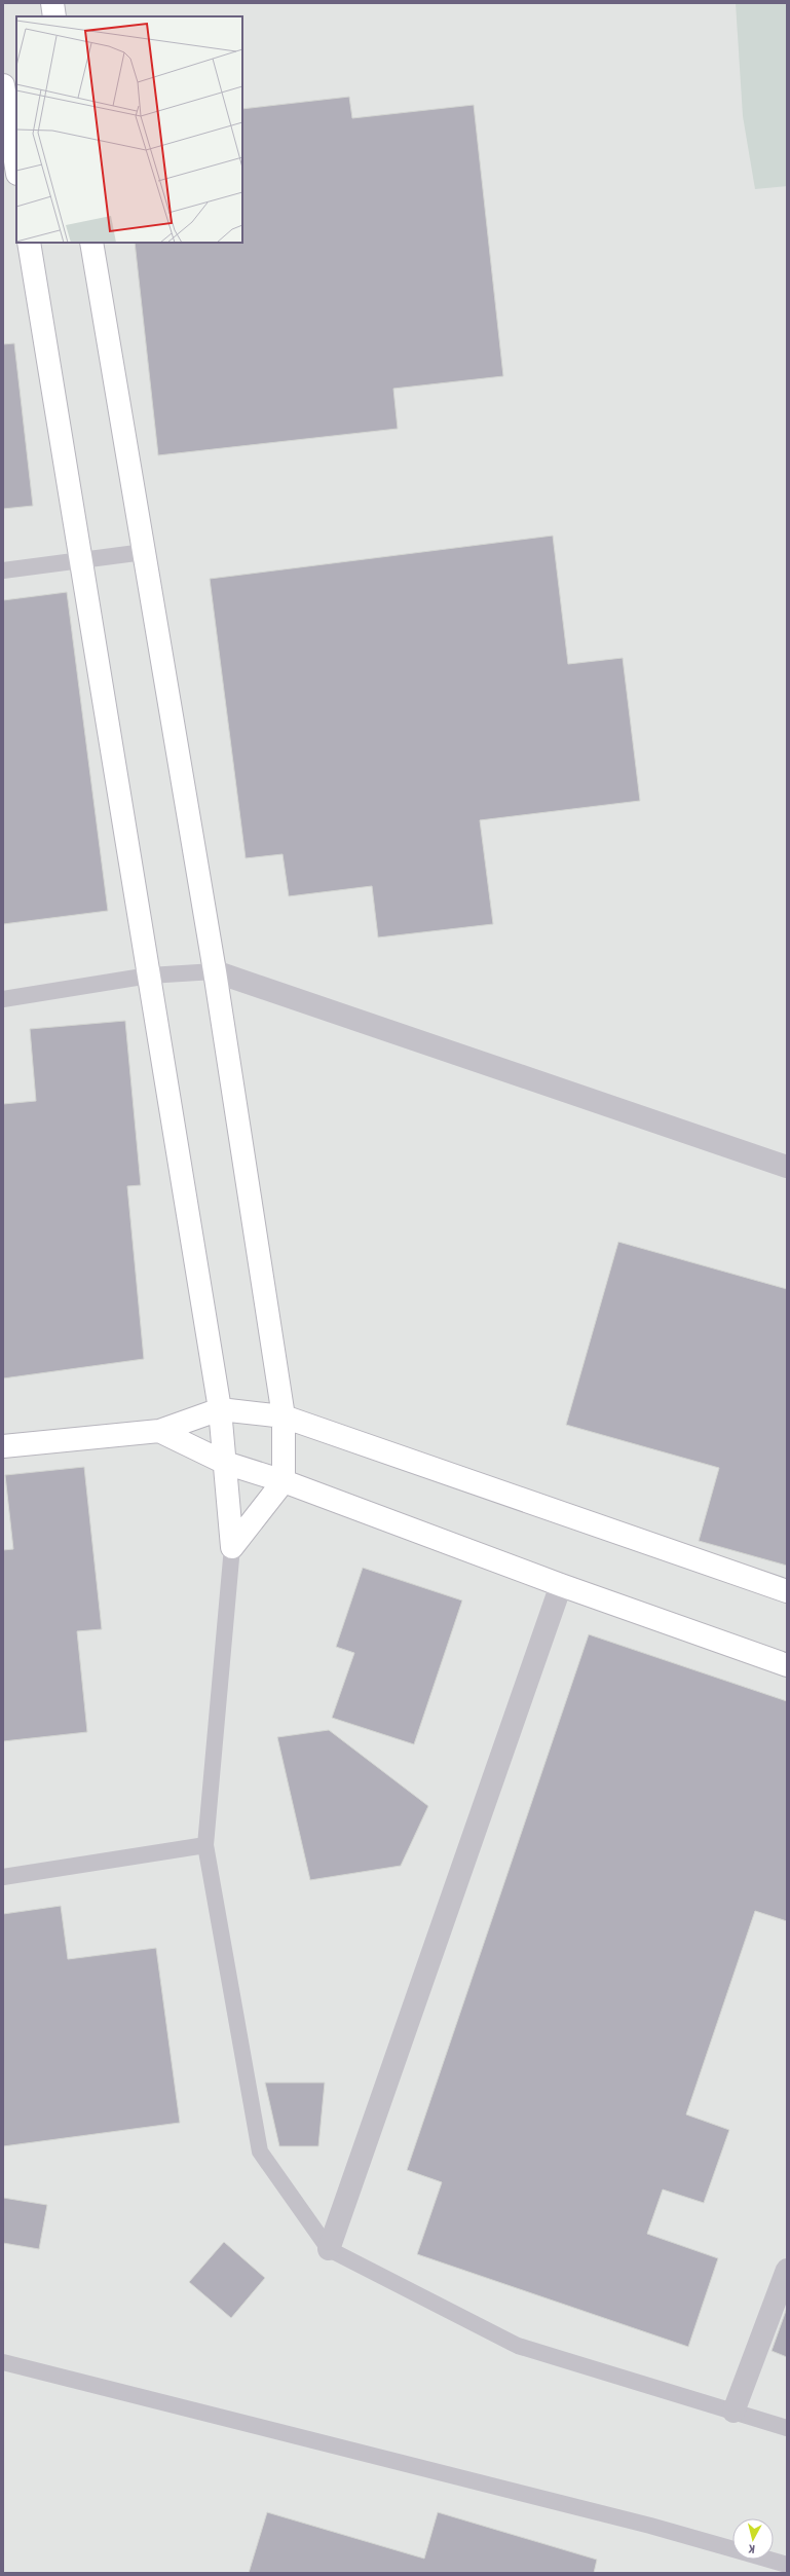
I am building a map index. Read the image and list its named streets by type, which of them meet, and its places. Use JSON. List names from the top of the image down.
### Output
{
  "north": "bottom"
}
